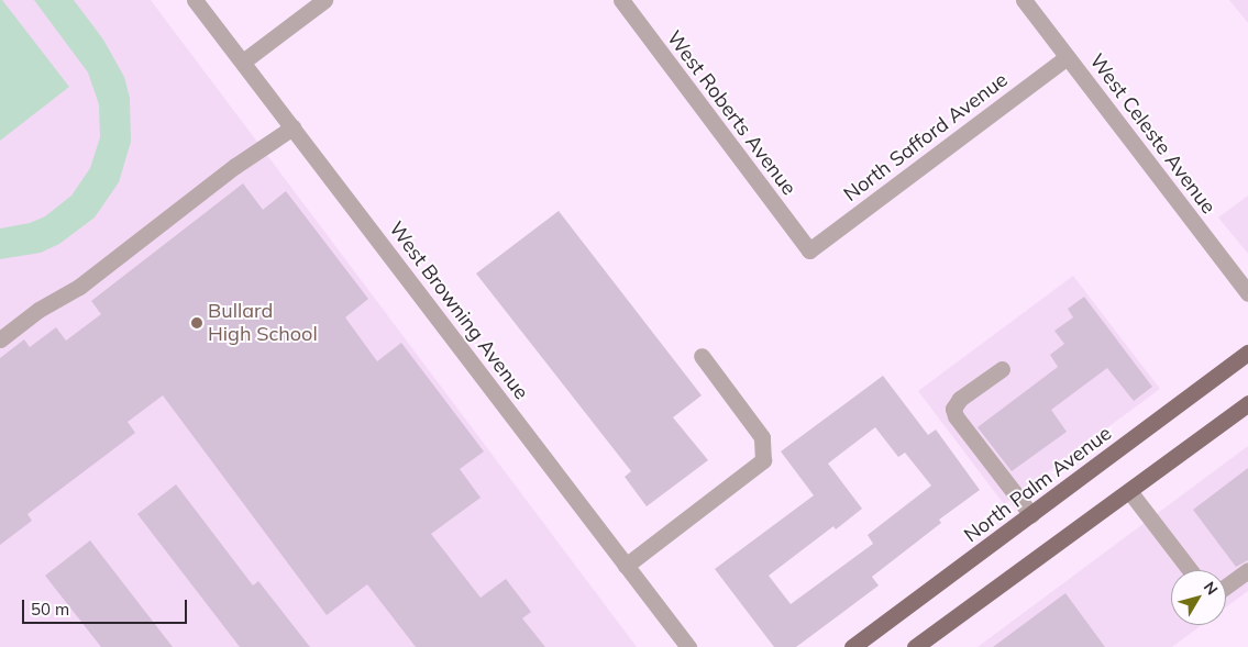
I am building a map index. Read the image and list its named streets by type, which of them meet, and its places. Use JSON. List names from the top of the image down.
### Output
{
  "streets": {
    "main road": ["North Palm Avenue"],
    "street": [
      "West Roberts Avenue",
      "West Celeste Avenue",
      "North Safford Avenue",
      "West Browning Avenue"
    ]
  },
  "crossings": [
    ["West Roberts Avenue", "North Safford Avenue"],
    ["West Celeste Avenue", "North Safford Avenue"]
  ],
  "places": ["Bullard High School"],
  "scale_bar": "50 m",
  "north": "top right"
}
